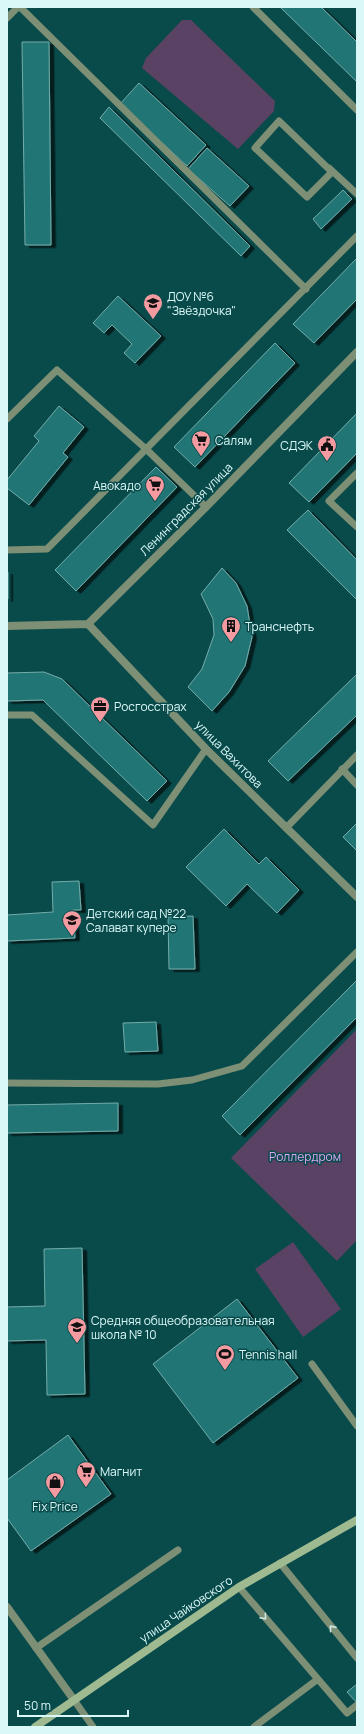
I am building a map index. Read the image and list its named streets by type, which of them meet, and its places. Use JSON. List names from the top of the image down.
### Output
{
  "streets": {
    "main road": ["улица Чайковского"],
    "street": ["Ленинградская улица", "улица Вахитова"]
  },
  "crossings": [
    ["Ленинградская улица", "улица Вахитова"]
  ],
  "parks": ["Роллердром"],
  "places": {
    "school or university": ["ДОУ №6 \"Звёздочка\"", "Детский сад №22 Салават купере", "Средняя общеобразовательная школа № 10"],
    "supermarket": ["Салям", "Авокадо", "Магнит"],
    "public building": ["СДЭК"],
    "building": ["Транснефть"],
    "office": ["Росгосстрах"],
    "sports": ["Tennis hall"],
    "shop": ["Fix Price"]
  },
  "scale_bar": "50 m"
}
